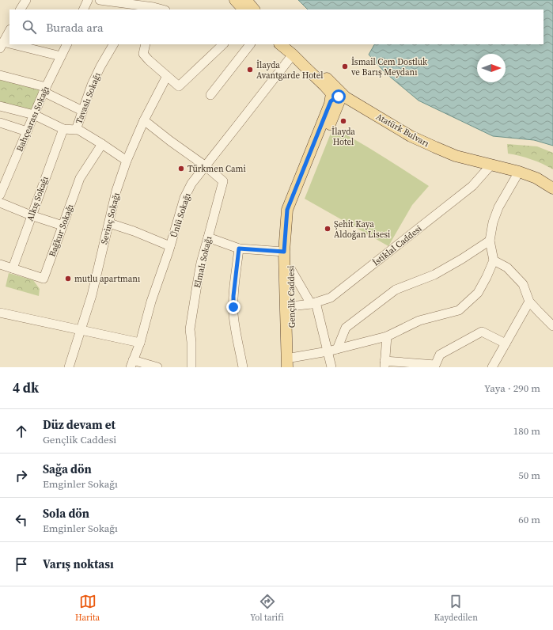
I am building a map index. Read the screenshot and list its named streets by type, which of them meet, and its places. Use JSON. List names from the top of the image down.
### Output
{
  "streets": {
    "main road": ["Atatürk Bulvarı", "Gençlik Caddesi"],
    "street": [
      "Tavaslı Sokağı",
      "Bahçearası Sokağı",
      "Alkış Sokağı",
      "Ünlü Sokağı",
      "Sevinç Sokağı",
      "Bağkur Sokağı",
      "İstiklal Caddesi",
      "Elmalı Sokağı"
    ]
  },
  "crossings": [
    ["Tavaslı Sokağı", "Bahçearası Sokağı"],
    ["Tavaslı Sokağı", "Alkış Sokağı"],
    ["Atatürk Bulvarı", "Ünlü Sokağı"],
    ["Atatürk Bulvarı", "İstiklal Caddesi"],
    ["Atatürk Bulvarı", "Gençlik Caddesi"],
    ["Alkış Sokağı", "Bağkur Sokağı"],
    ["Ünlü Sokağı", "Elmalı Sokağı"],
    ["İstiklal Caddesi", "Gençlik Caddesi"]
  ],
  "places": [
    "İsmail Cem Dostluk ve Barış Meydanı",
    "İlayda Avantgarde Hotel",
    "İlayda Hotel",
    "Türkmen Cami",
    "Şehit Kaya Aldoğan Lisesi",
    "mutlu apartmanı"
  ],
  "north": "right",
  "page": {
    "search": "Burada ara",
    "heading": ["4 dk", "Yaya · 290 m"],
    "list": [
      ["Düz devam et", "Gençlik Caddesi", "180 m"],
      ["Sağa dön", "Emginler Sokağı", "50 m"],
      ["Sola dön", "Emginler Sokağı", "60 m"],
      "Varış noktası"
    ],
    "nav": ["Harita", "Yol tarifi", "Kaydedilen"]
  }
}
